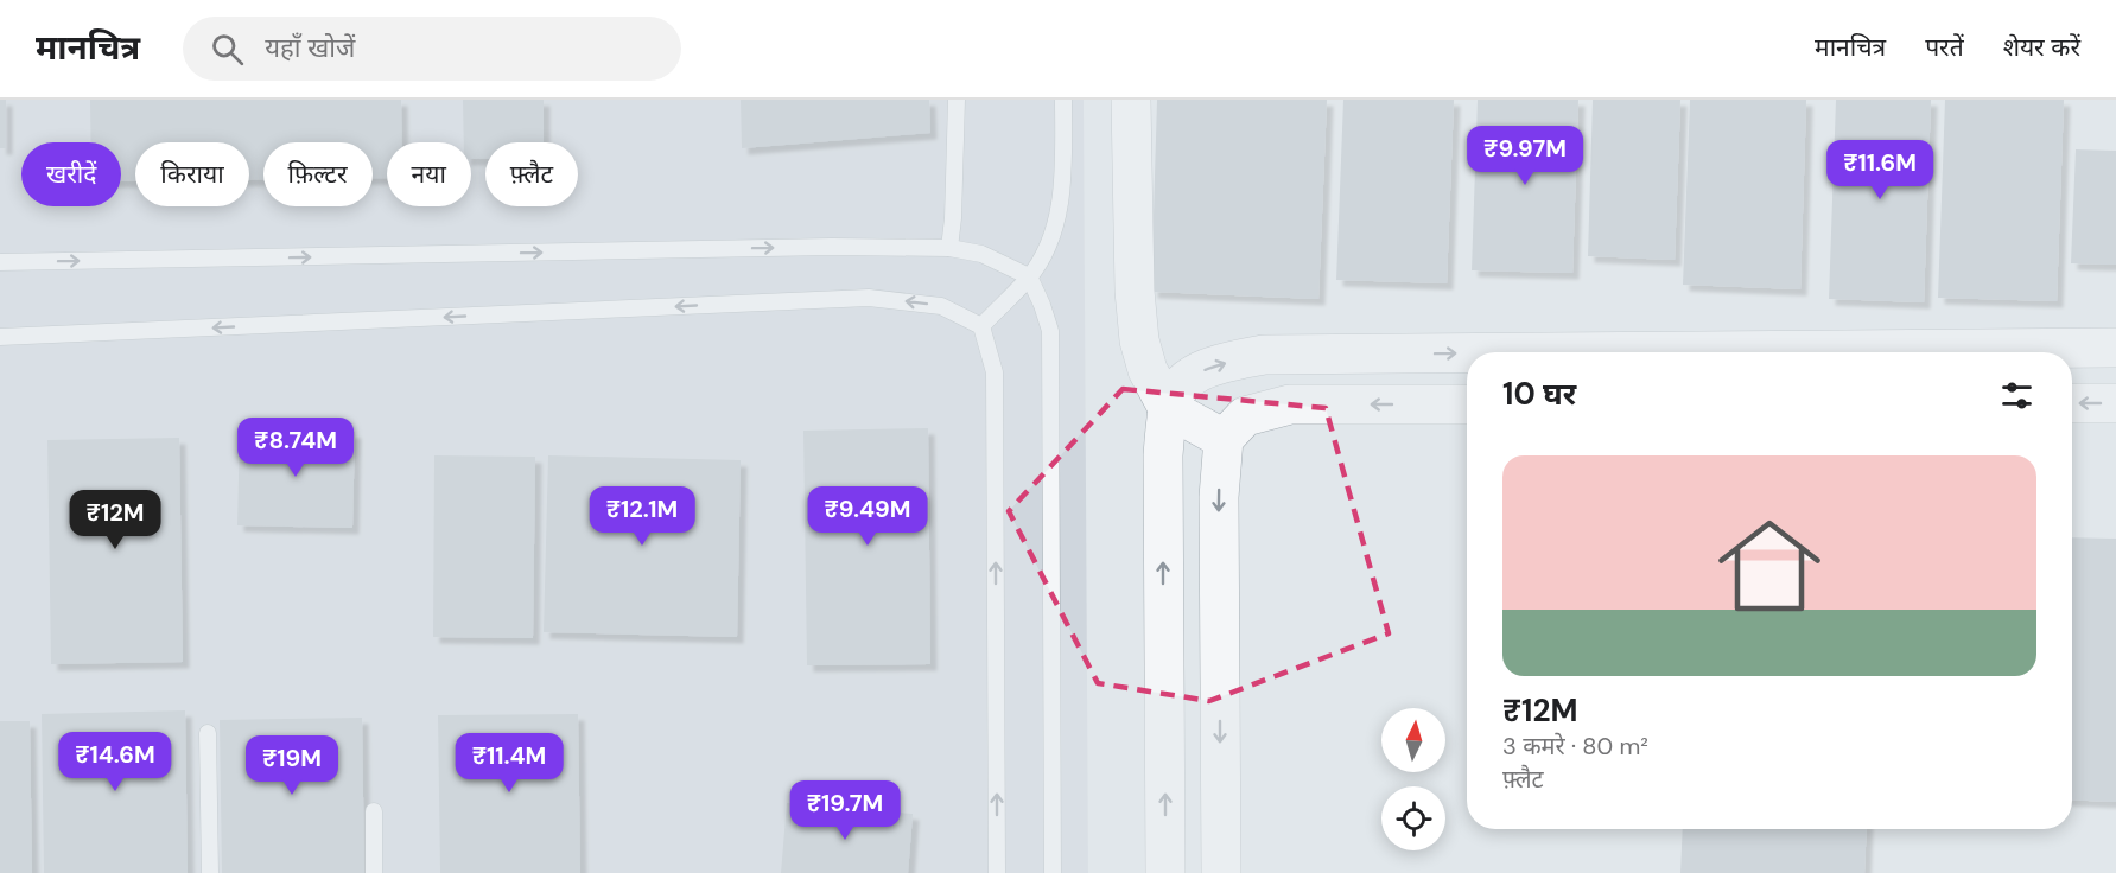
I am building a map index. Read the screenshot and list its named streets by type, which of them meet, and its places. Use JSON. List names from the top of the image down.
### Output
{
  "north": "top",
  "page": {
    "header": "मानचित्र",
    "search": "यहाँ खोजें",
    "nav": ["मानचित्र", "परतें", "शेयर करें"],
    "price": [
      "₹9.97M",
      "₹11.6M",
      "₹8.74M",
      "₹12.1M",
      "₹9.49M",
      "₹12M",
      "₹14.6M",
      "₹11.4M",
      "₹19M",
      "₹19.7M"
    ],
    "chip": [
      "खरीदें",
      "किराया",
      "फ़िल्टर",
      "नया",
      "फ़्लैट"
    ],
    "heading": "10 घर",
    "list": [
      {
        "name": "₹12M",
        "note": "3 कमरे · 80 m² · फ़्लैट"
      }
    ]
  }
}
